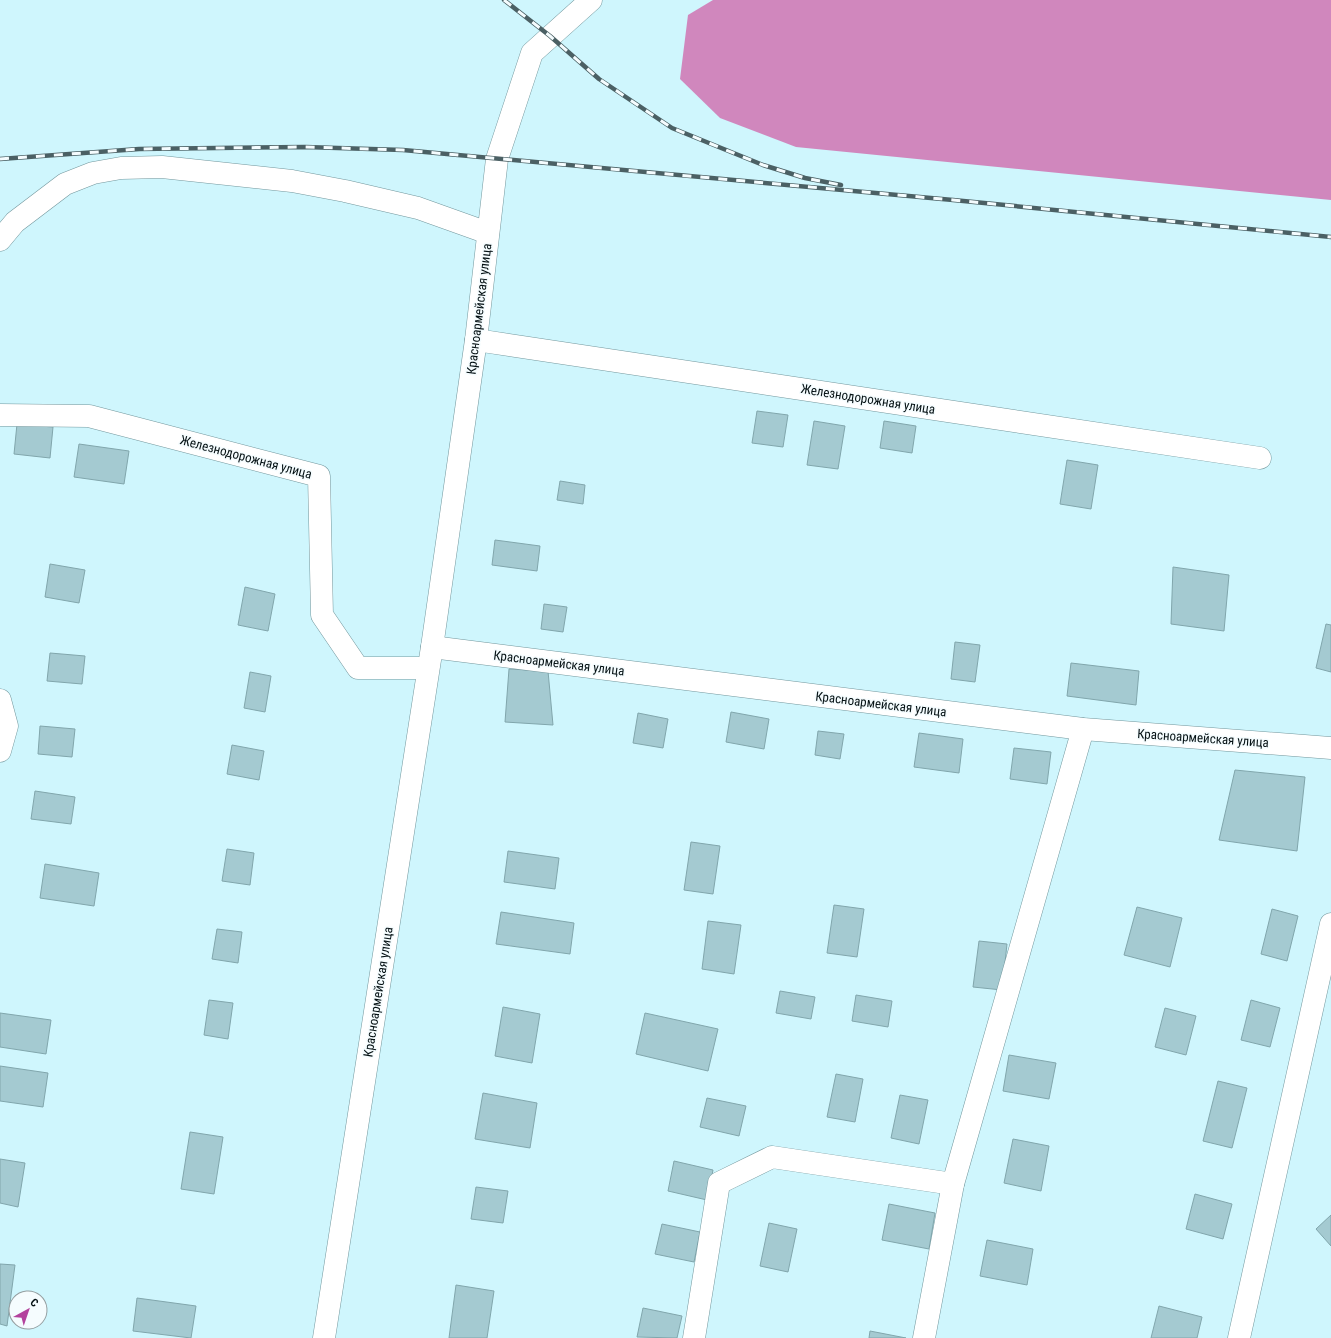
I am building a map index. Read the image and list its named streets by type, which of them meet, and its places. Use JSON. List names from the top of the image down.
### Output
{
  "streets": {
    "street": ["Красноармейская улица", "Железнодорожная улица"]
  },
  "crossings": [
    ["Красноармейская улица", "Железнодорожная улица"]
  ],
  "north": "top right"
}
